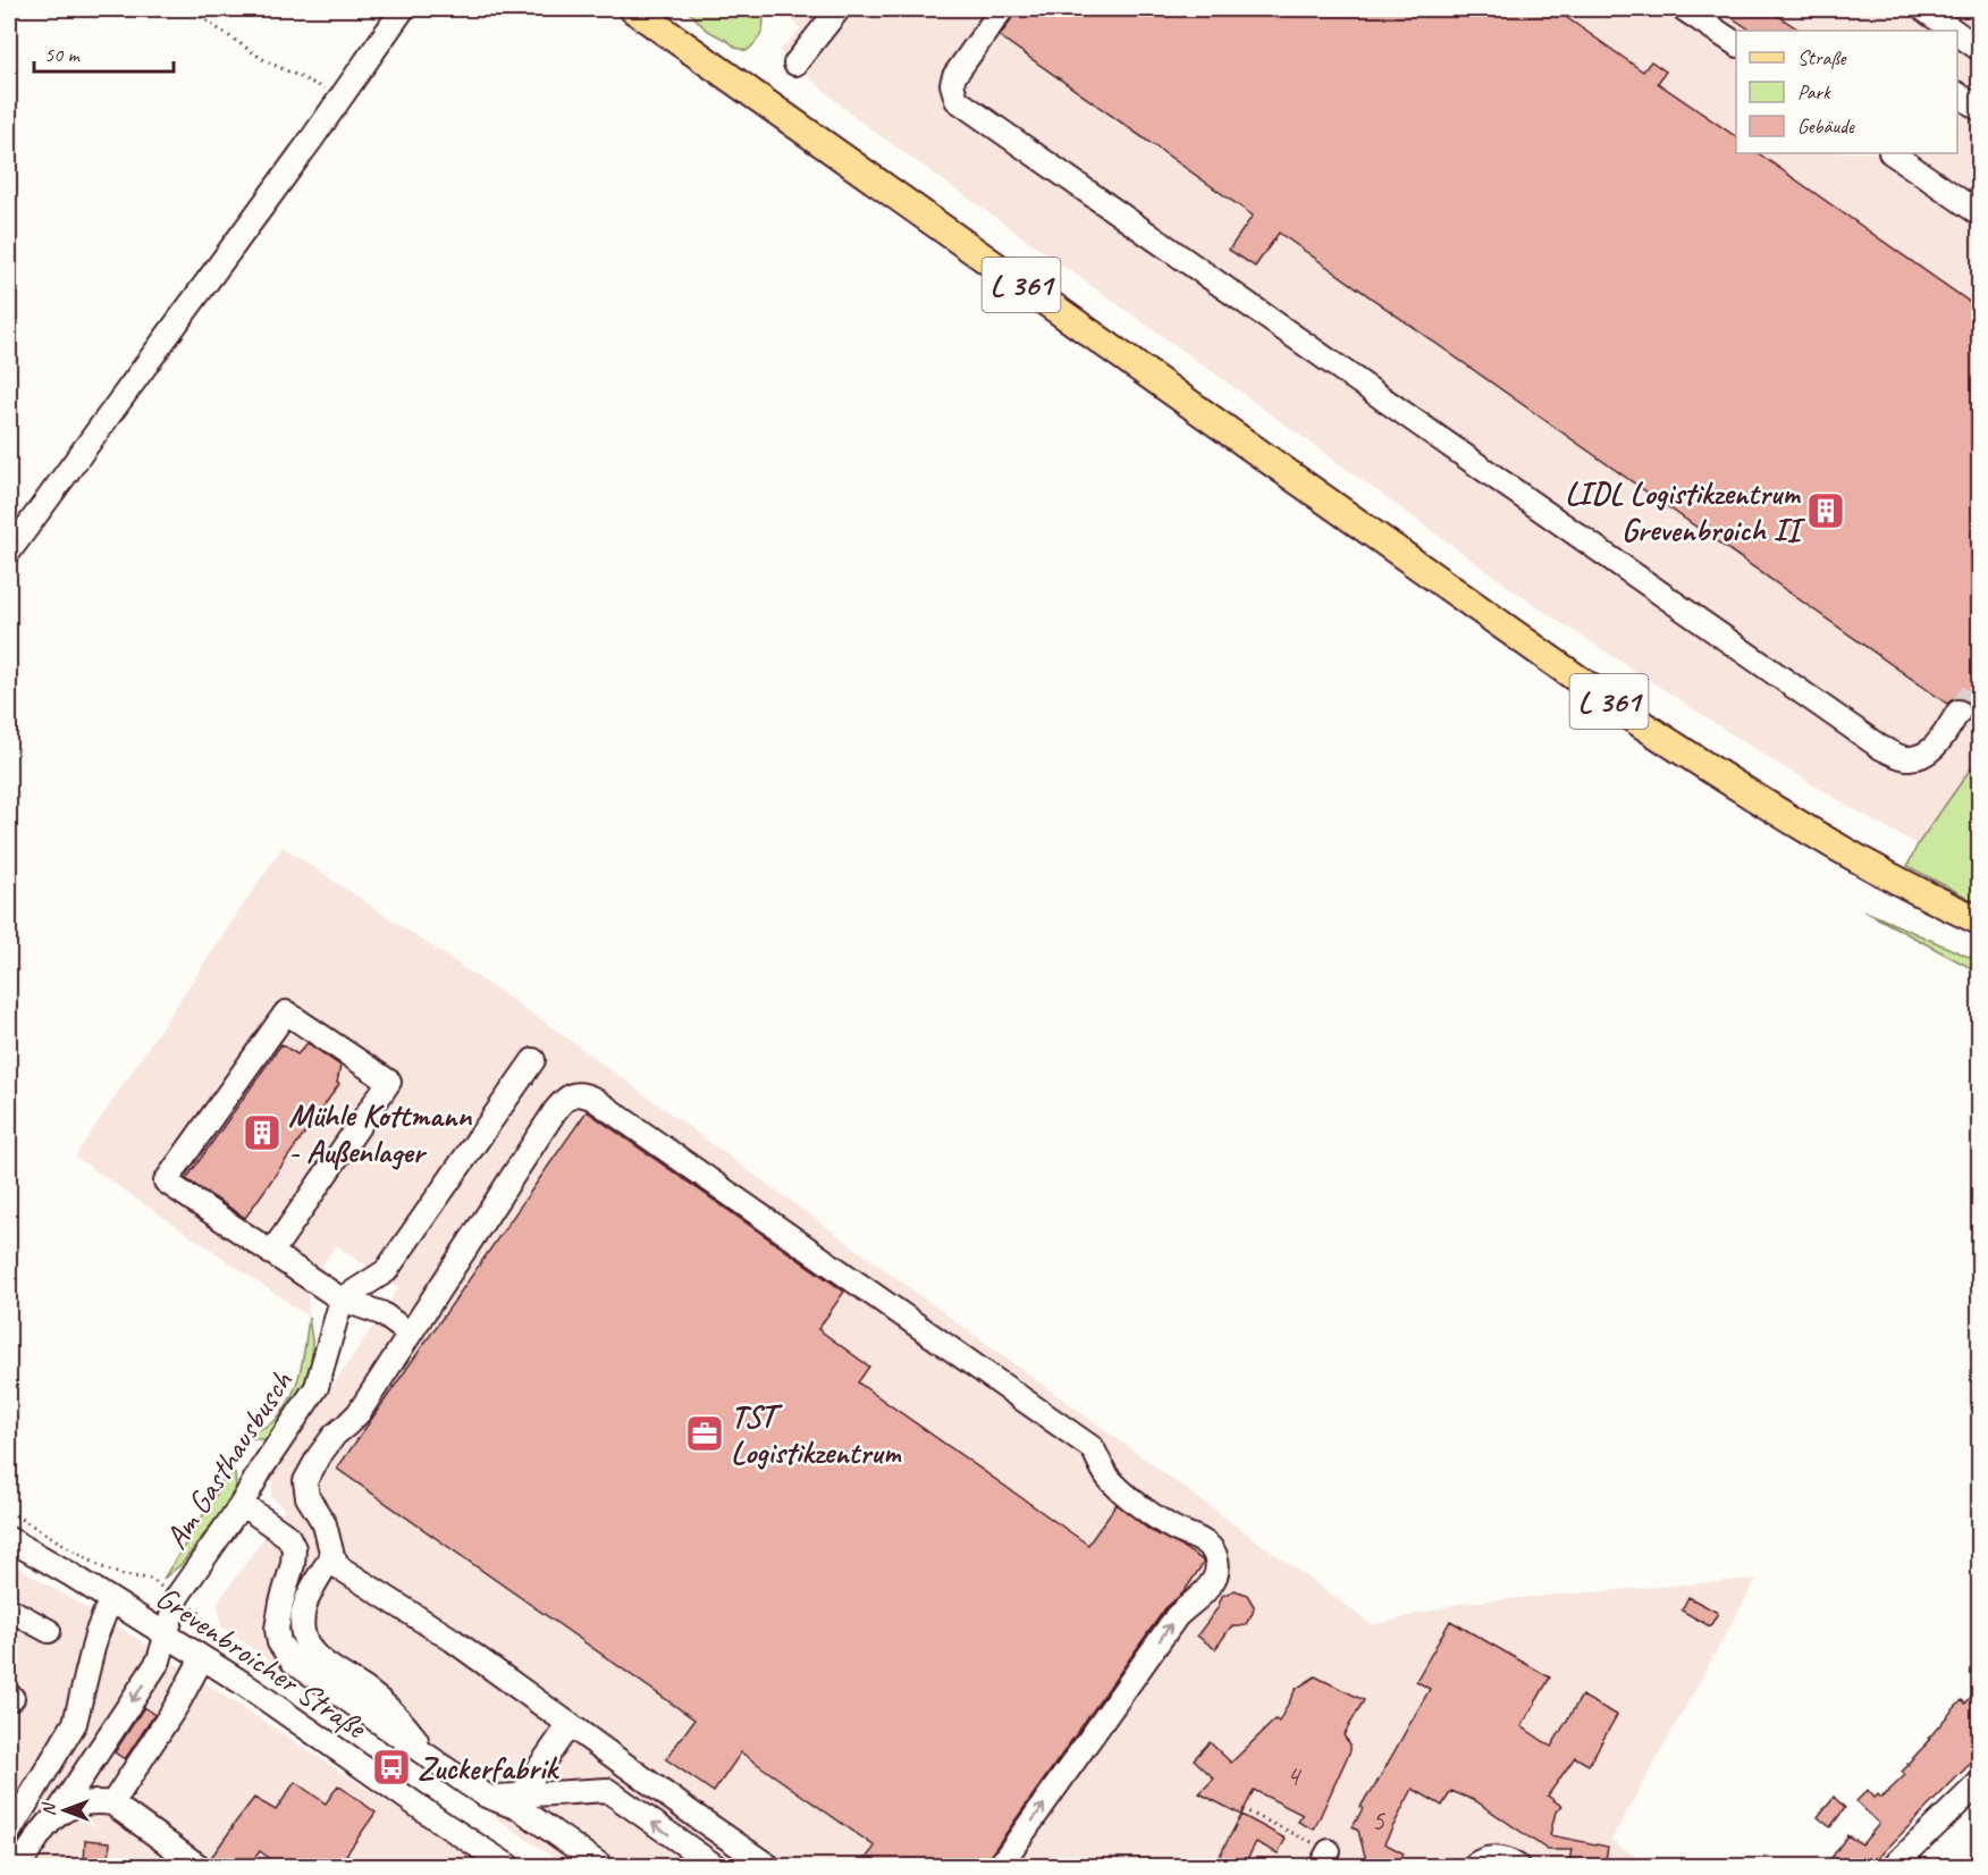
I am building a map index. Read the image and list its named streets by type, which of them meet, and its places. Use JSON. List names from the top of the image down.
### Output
{
  "streets": {
    "main road": ["L 361"],
    "street": ["Am Gasthausbusch", "Grevenbroicher Straße"]
  },
  "crossings": [
    ["Am Gasthausbusch", "Grevenbroicher Straße"]
  ],
  "places": {
    "building": ["LIDL Logistikzentrum Grevenbroich II", "Mühle Kottmann - Außenlager"],
    "office": ["TST Logistikzentrum"],
    "bus stop": ["Zuckerfabrik"]
  },
  "house_numbers": ["4", "5"],
  "legend": ["Straße", "Park", "Gebäude"],
  "scale_bar": "50 m",
  "north": "left"
}
